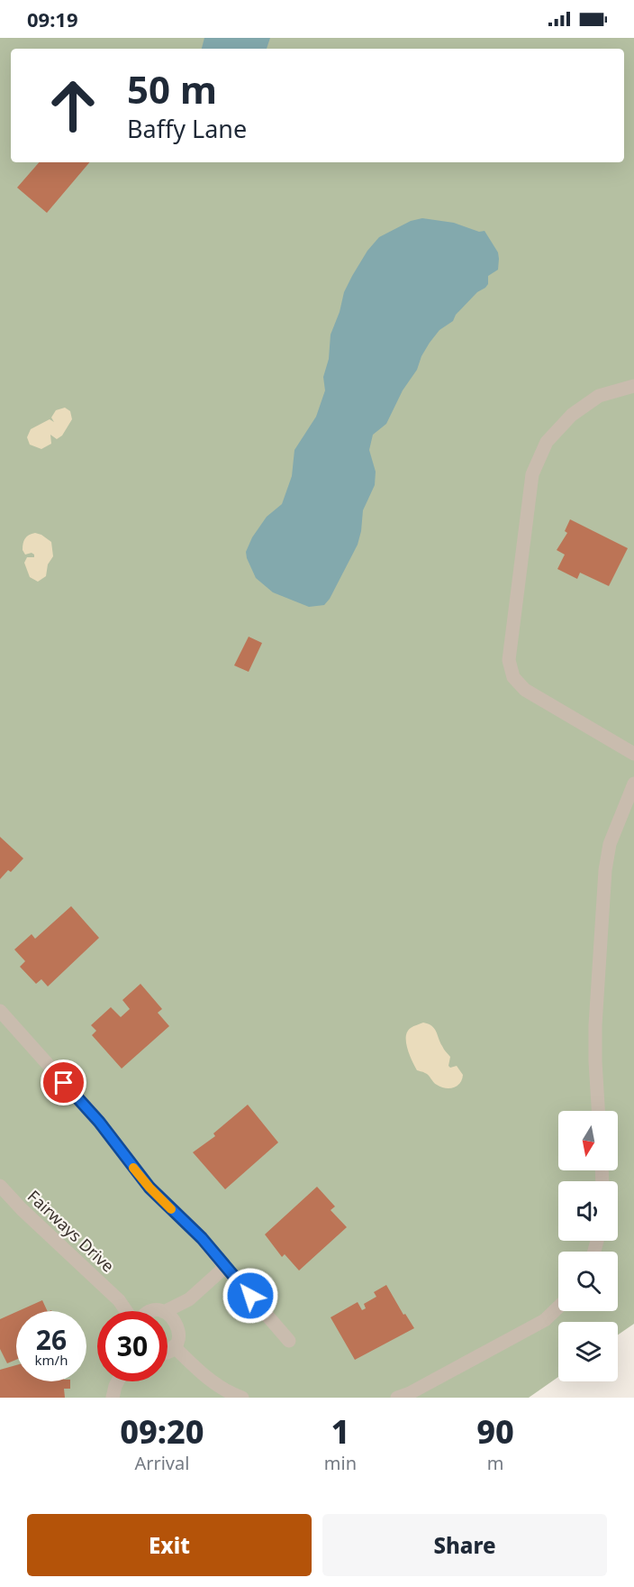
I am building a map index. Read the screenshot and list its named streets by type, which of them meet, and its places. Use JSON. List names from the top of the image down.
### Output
{
  "streets": {
    "street": ["Fairways Drive"]
  },
  "north": "bottom",
  "page": {
    "status": "09:19",
    "turn": ["50 m", "Baffy Lane"],
    "speed": "26 km/h",
    "limit": "30",
    "eta": [
      "09:20",
      "Arrival",
      "1",
      "min",
      "90",
      "m"
    ],
    "buttons": ["Exit", "Share"]
  }
}
